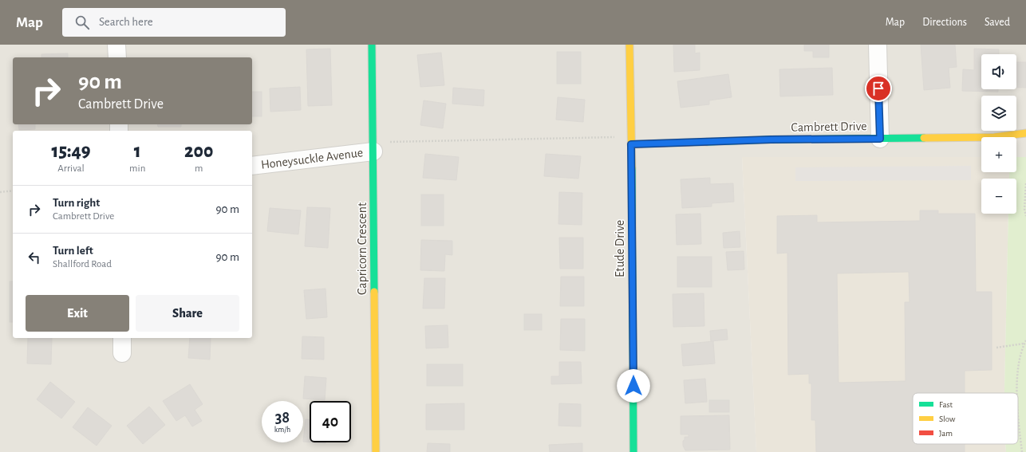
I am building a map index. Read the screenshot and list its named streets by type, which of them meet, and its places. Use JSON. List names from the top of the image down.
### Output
{
  "streets": {
    "street": [
      "Cambrett Drive",
      "Honeysuckle Avenue",
      "Capricorn Crescent",
      "Etude Drive"
    ]
  },
  "crossings": [
    ["Cambrett Drive", "Etude Drive"],
    ["Honeysuckle Avenue", "Capricorn Crescent"]
  ],
  "legend": ["Fast", "Slow", "Jam"],
  "page": {
    "header": "Map",
    "search": "Search here",
    "nav": ["Map", "Directions", "Saved"],
    "map_buttons": ["+", "−"],
    "turn": ["90 m", "Cambrett Drive"],
    "eta": [
      "15:49",
      "Arrival",
      "1",
      "min",
      "200",
      "m"
    ],
    "list": [
      {
        "name": "Turn right",
        "note": "Cambrett Drive",
        "value": "90 m"
      },
      {
        "name": "Turn left",
        "note": "Shallford Road",
        "value": "90 m"
      }
    ],
    "buttons": ["Exit", "Share"],
    "speed": "38 km/h",
    "limit": "40"
  }
}
